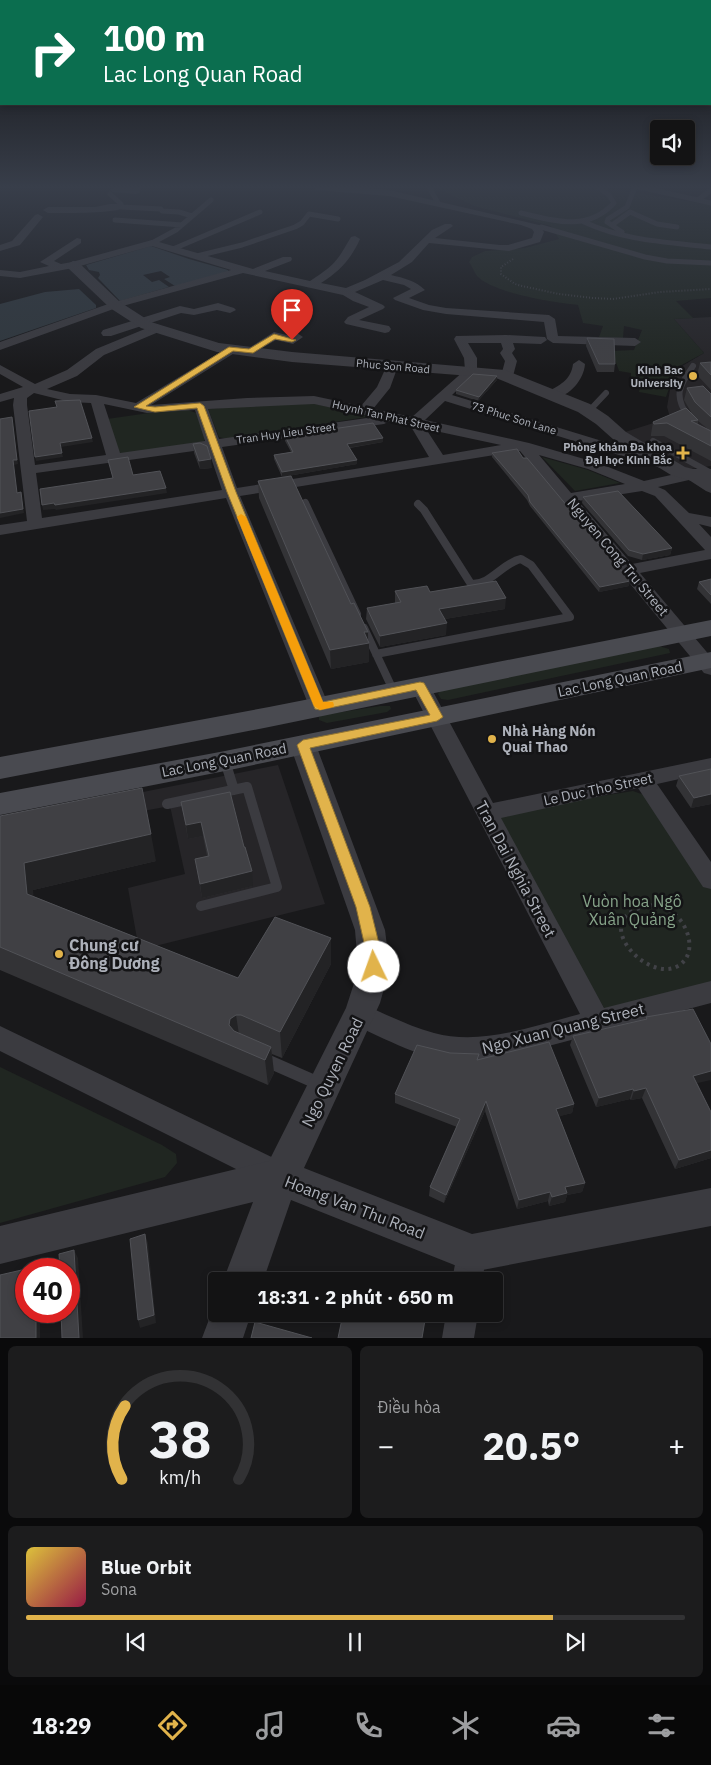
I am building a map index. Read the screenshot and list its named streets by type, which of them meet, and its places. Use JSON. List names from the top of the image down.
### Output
{
  "streets": {
    "main road": ["Lac Long Quan Road"],
    "street": [
      "Phuc Son Road",
      "Huynh Tan Phat Street",
      "73 Phuc Son Lane",
      "Tran Huy Lieu Street",
      "Nguyen Cong Tru Street",
      "Le Duc Tho Street",
      "Tran Dai Nghia Street",
      "Ngo Xuan Quang Street",
      "Ngo Quyen Road",
      "Hoang Van Thu Road"
    ]
  },
  "crossings": [
    ["Phuc Son Road", "73 Phuc Son Lane"],
    ["Huynh Tan Phat Street", "Tran Huy Lieu Street"],
    ["Huynh Tan Phat Street", "Nguyen Cong Tru Street"],
    ["Nguyen Cong Tru Street", "Lac Long Quan Road"],
    ["Lac Long Quan Road", "Tran Dai Nghia Street"],
    ["Lac Long Quan Road", "Ngo Quyen Road"],
    ["Le Duc Tho Street", "Tran Dai Nghia Street"],
    ["Tran Dai Nghia Street", "Ngo Xuan Quang Street"],
    ["Ngo Xuan Quang Street", "Ngo Quyen Road"],
    ["Ngo Quyen Road", "Hoang Van Thu Road"]
  ],
  "parks": ["Vuòn hoa Ngô Xuân Quảng"],
  "places": {
    "other": ["Kinh Bac University", "Nhà Hàng Nón Quai Thao", "Chung cư Đông Dương"],
    "health": ["Phòng khám Đa khoa Đại học Kinh Bắc"]
  },
  "page": {
    "turn": ["100 m", "Lac Long Quan Road"],
    "limit": "40",
    "trip": "18:31 · 2 phút · 650 m",
    "tile": "Điều hòa",
    "heat": ["−", "20.5°", "+"],
    "song": ["Blue Orbit", "Sona"],
    "tabs": "18:29",
    "gauge": ["38", "km/h"]
  }
}
